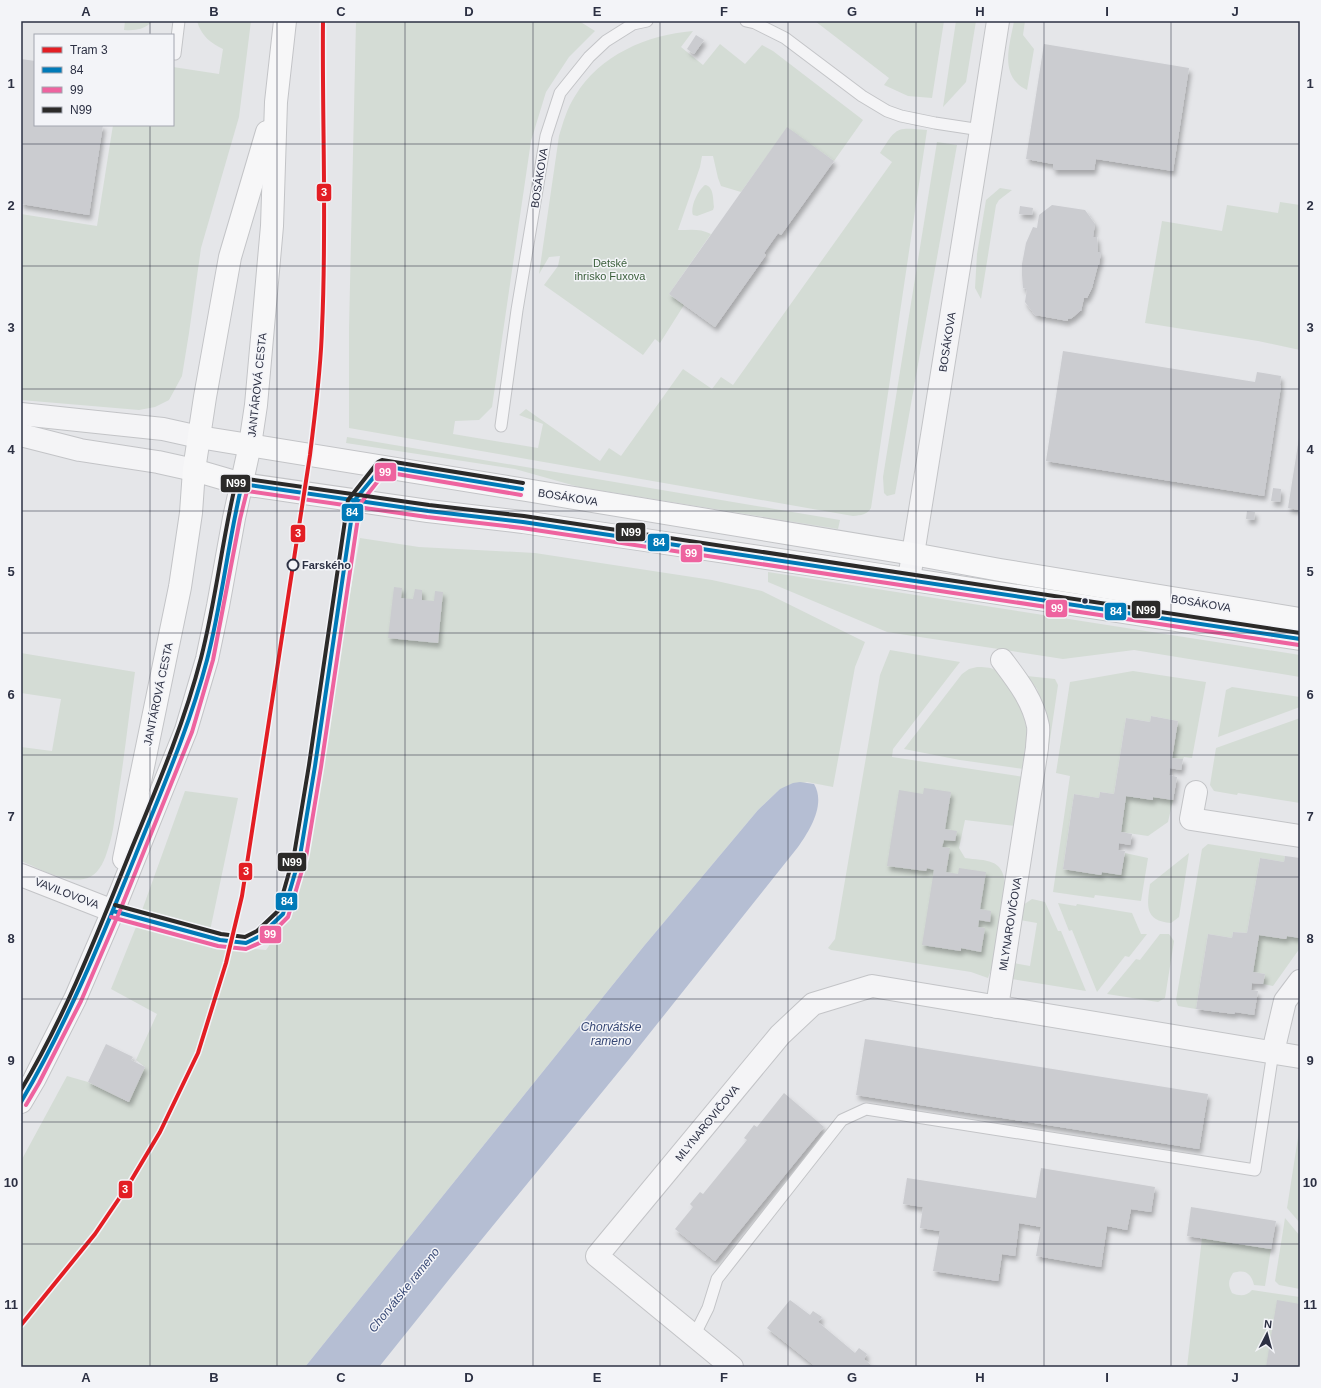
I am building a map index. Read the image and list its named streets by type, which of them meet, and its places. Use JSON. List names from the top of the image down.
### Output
{
  "streets": {
    "street": [
      "BOSÁKOVA",
      "JANTÁROVÁ CESTA",
      "VAVILOVOVA",
      "MLYNAROVIČOVA"
    ]
  },
  "crossings": [
    ["BOSÁKOVA", "JANTÁROVÁ CESTA"],
    ["JANTÁROVÁ CESTA", "VAVILOVOVA"]
  ],
  "water": ["Chorvátske rameno"],
  "parks": ["Detské ihrisko Fuxova"],
  "places": ["Farského"],
  "lines": [
    "tram line 3",
    "transit line N99",
    "transit line 84",
    "transit line 99"
  ],
  "legend": [
    "Tram 3",
    "84",
    "99",
    "N99"
  ],
  "north": "top",
  "grid": {
    "columns": [
      "A",
      "B",
      "C",
      "D",
      "E",
      "F",
      "G",
      "H",
      "I",
      "J"
    ],
    "rows": [
      "1",
      "2",
      "3",
      "4",
      "5",
      "6",
      "7",
      "8",
      "9",
      "10",
      "11"
    ]
  }
}
